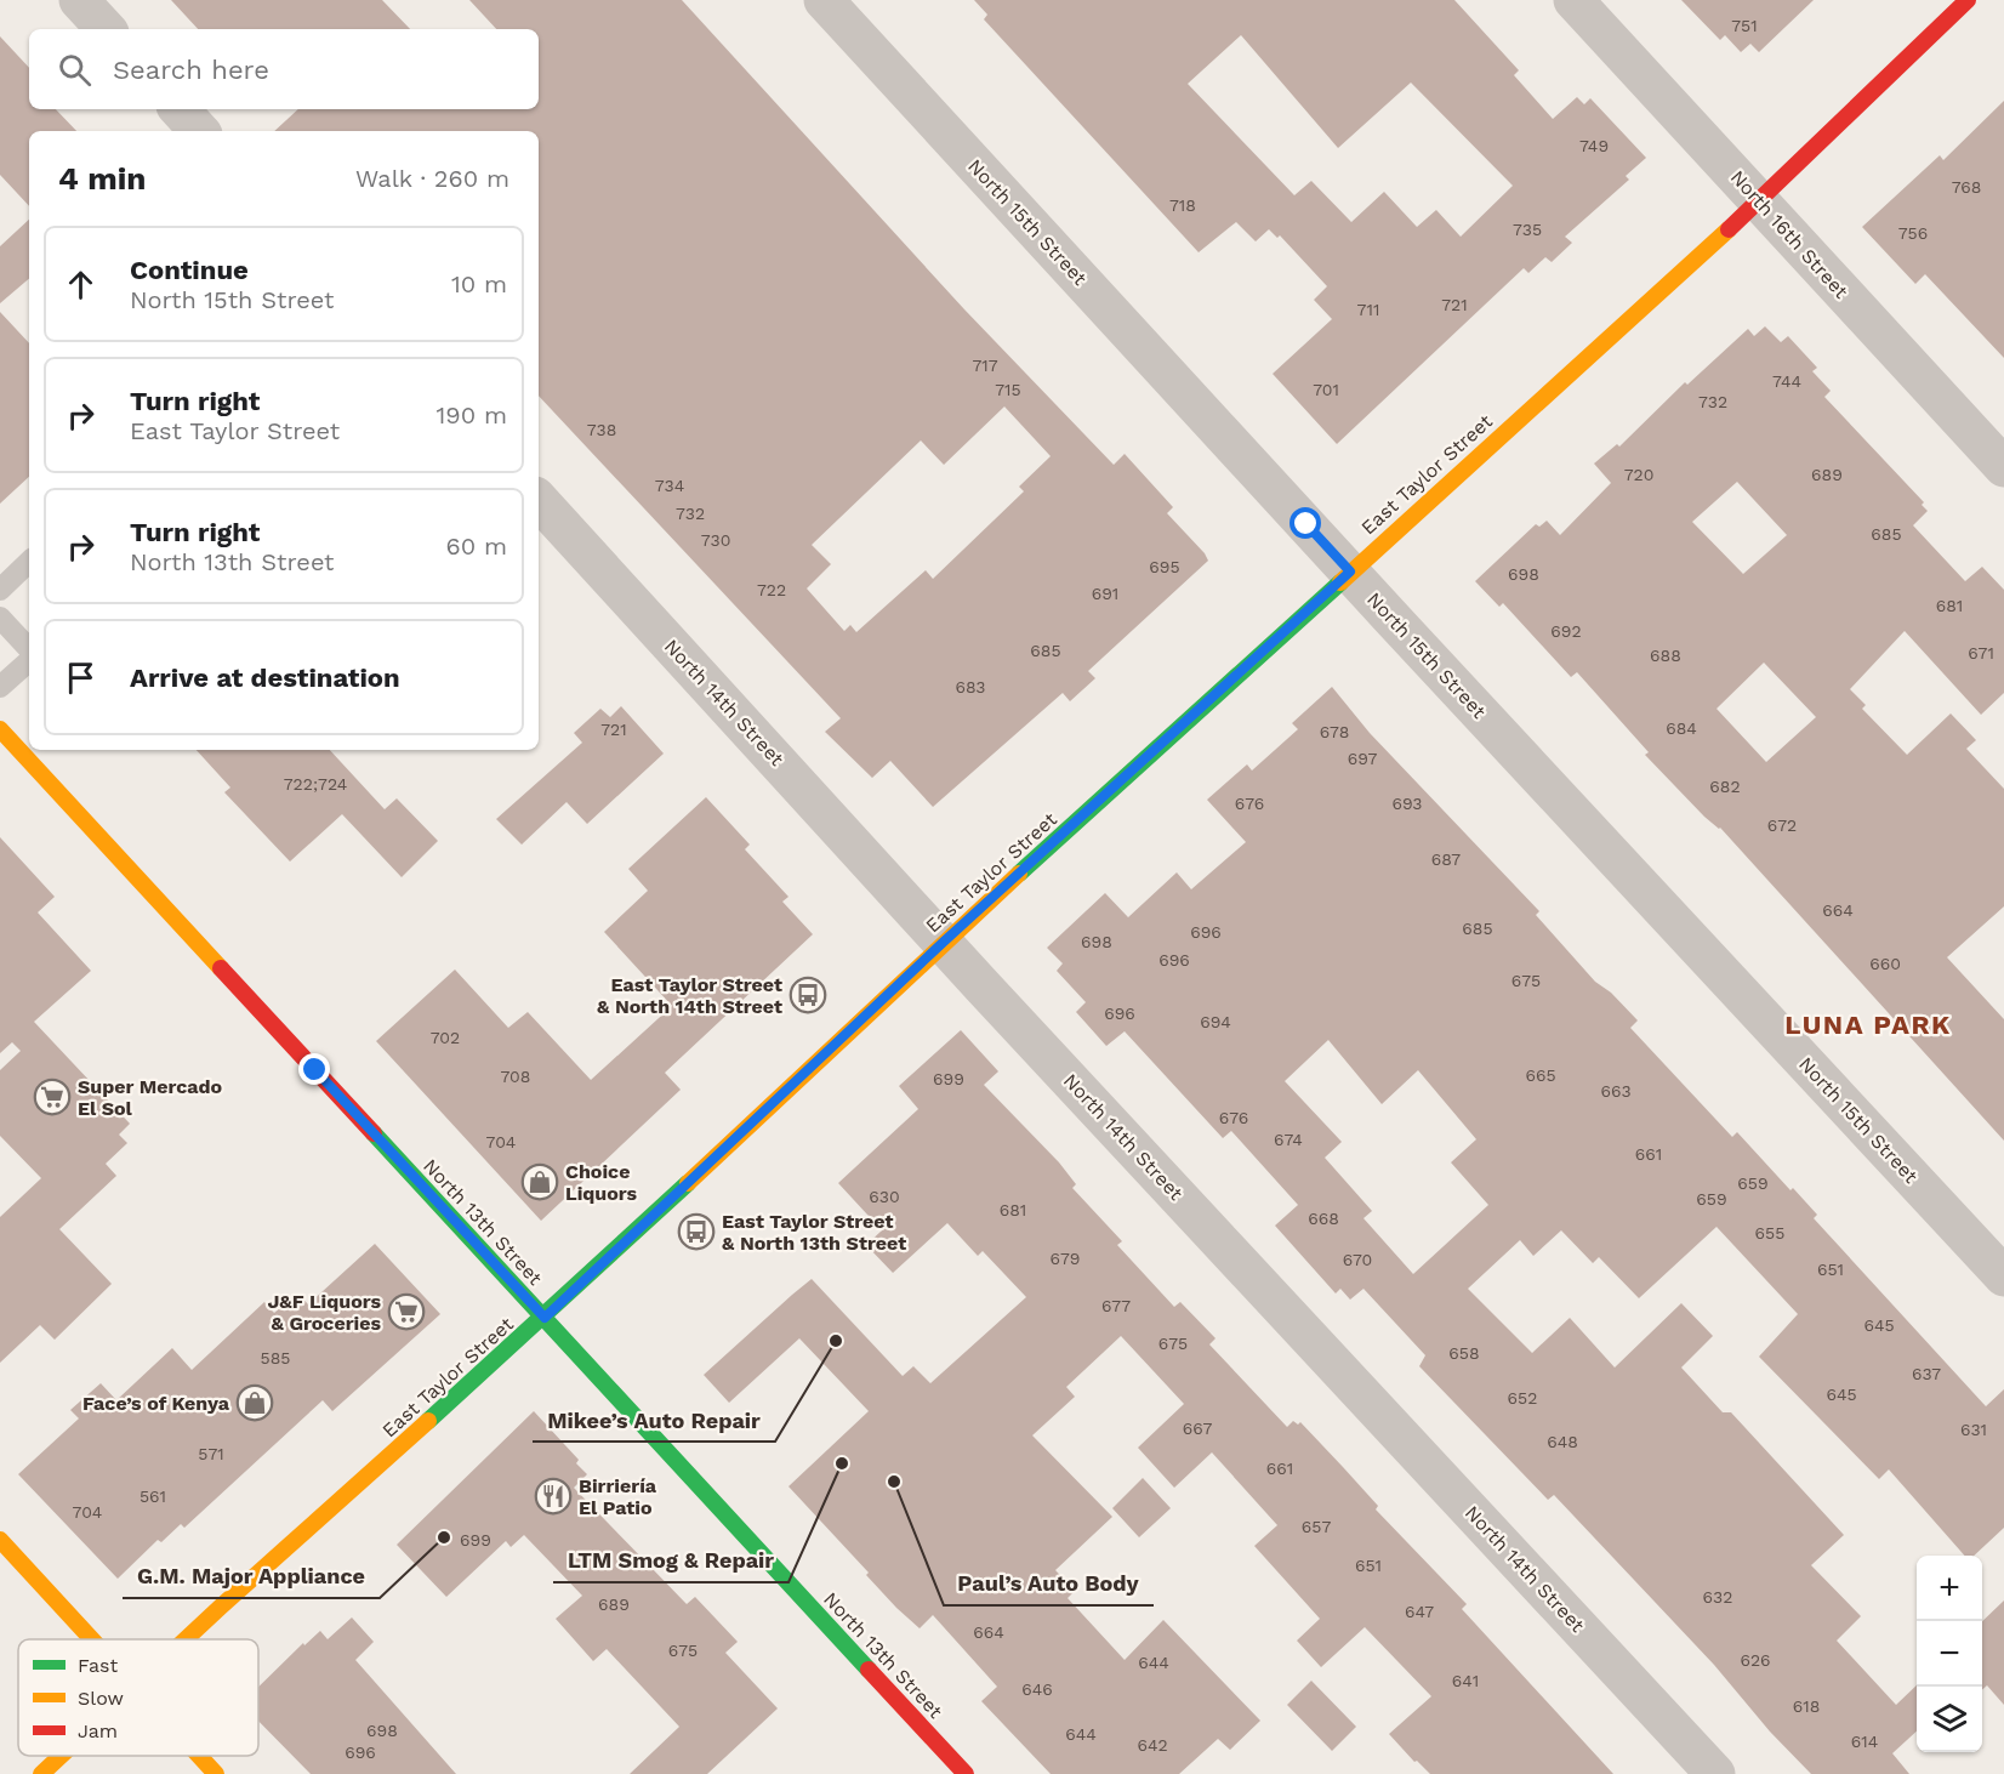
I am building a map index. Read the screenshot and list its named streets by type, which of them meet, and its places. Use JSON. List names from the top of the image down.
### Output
{
  "streets": {
    "main road": ["East Taylor Street", "North 13th Street"],
    "street": ["North 15th Street", "North 16th Street", "North 14th Street"]
  },
  "crossings": [
    ["North 15th Street", "East Taylor Street"],
    ["North 16th Street", "East Taylor Street"],
    ["East Taylor Street", "North 14th Street"],
    ["East Taylor Street", "North 13th Street"]
  ],
  "districts": ["LUNA PARK"],
  "places": {
    "bus stop": ["East Taylor Street & North 14th Street", "East Taylor Street & North 13th Street"],
    "supermarket": ["Super Mercado El Sol", "J&F Liquors & Groceries"],
    "shop": ["Choice Liquors", "Face’s of Kenya"],
    "other": [
      "Mikee’s Auto Repair",
      "LTM Smog & Repair",
      "Paul’s Auto Body",
      "G.M. Major Appliance"
    ],
    "restaurant": ["Birriería El Patio"]
  },
  "house_numbers": [
    "751",
    "749",
    "768",
    "718",
    "735",
    "756",
    "721",
    "711",
    "717",
    "744",
    "715",
    "701",
    "732",
    "738",
    "720",
    "689",
    "734",
    "732",
    "685",
    "730",
    "695",
    "698",
    "722",
    "691",
    "681",
    "692",
    "685",
    "671",
    "688",
    "683",
    "684",
    "721",
    "678",
    "697",
    "722;724",
    "682",
    "676",
    "693",
    "672",
    "687",
    "664",
    "685",
    "696",
    "698",
    "696",
    "660",
    "675",
    "696",
    "694",
    "702",
    "665",
    "708",
    "699",
    "663",
    "676",
    "674",
    "704",
    "661",
    "659",
    "630",
    "659",
    "681",
    "668",
    "655",
    "679",
    "670",
    "651",
    "677",
    "645",
    "675",
    "658",
    "585",
    "637",
    "645",
    "652",
    "667",
    "631",
    "648",
    "571",
    "661",
    "561",
    "704",
    "657",
    "699",
    "651",
    "632",
    "689",
    "647",
    "664",
    "675",
    "626",
    "644",
    "641",
    "646",
    "618",
    "698",
    "644",
    "614",
    "642",
    "696"
  ],
  "legend": ["Fast", "Slow", "Jam"],
  "page": {
    "search": "Search here",
    "heading": ["4 min", "Walk · 260 m"],
    "list": [
      ["Continue", "North 15th Street", "10 m"],
      ["Turn right", "East Taylor Street", "190 m"],
      ["Turn right", "North 13th Street", "60 m"],
      "Arrive at destination"
    ],
    "map_buttons": ["+", "−"]
  }
}
